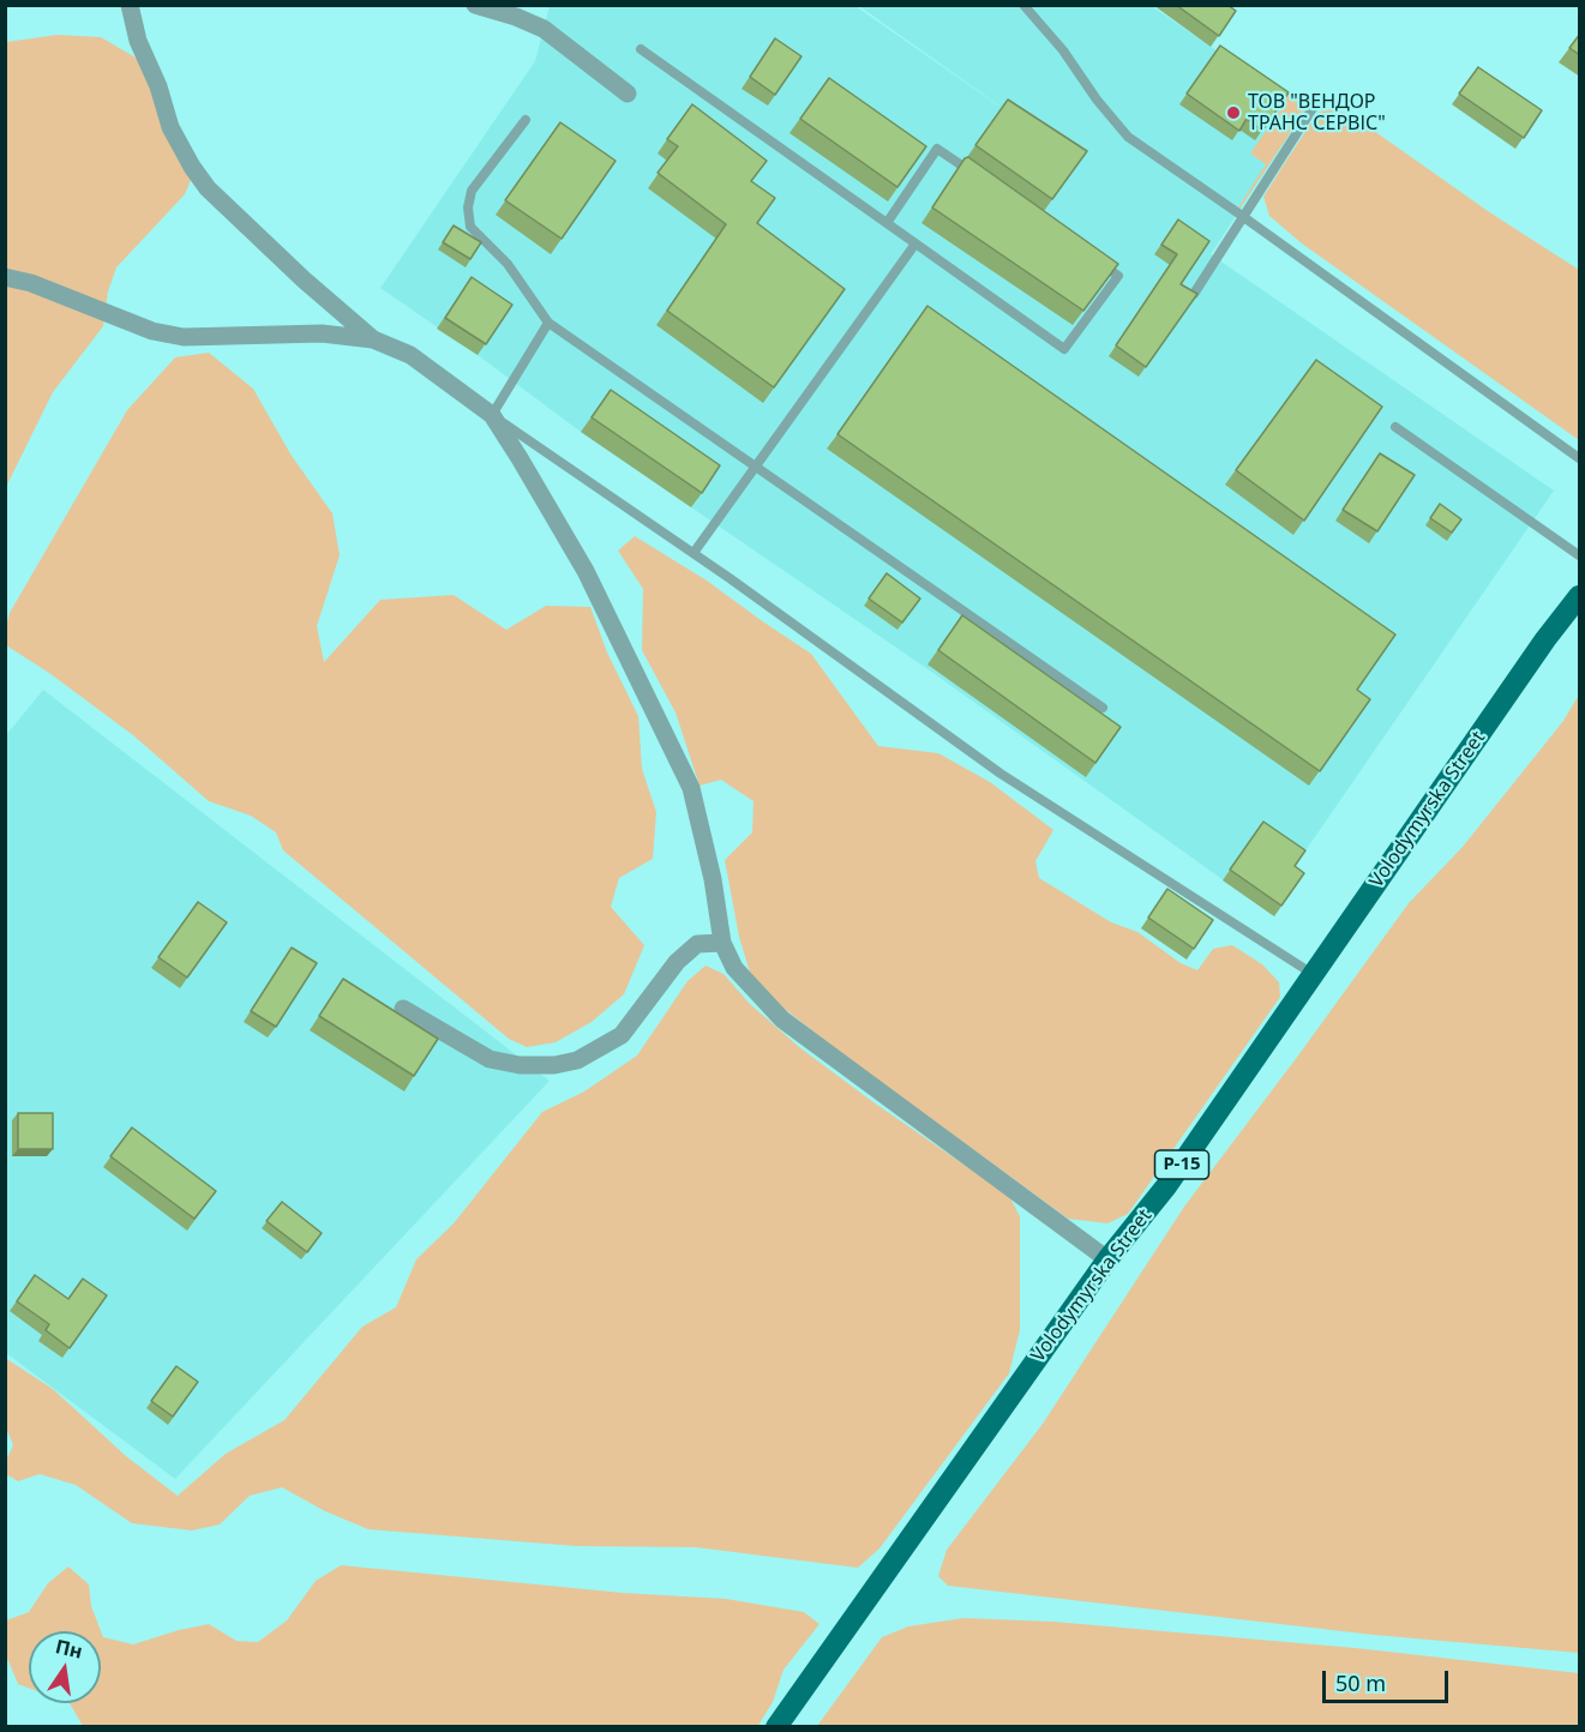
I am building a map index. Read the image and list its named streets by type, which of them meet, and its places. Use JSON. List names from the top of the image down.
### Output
{
  "streets": {
    "main road": ["Volodymyrska Street", "Р-15"]
  },
  "places": ["ТОВ \"ВЕНДОР ТРАНС СЕРВІС\""],
  "scale_bar": "50 m",
  "north": "top"
}
